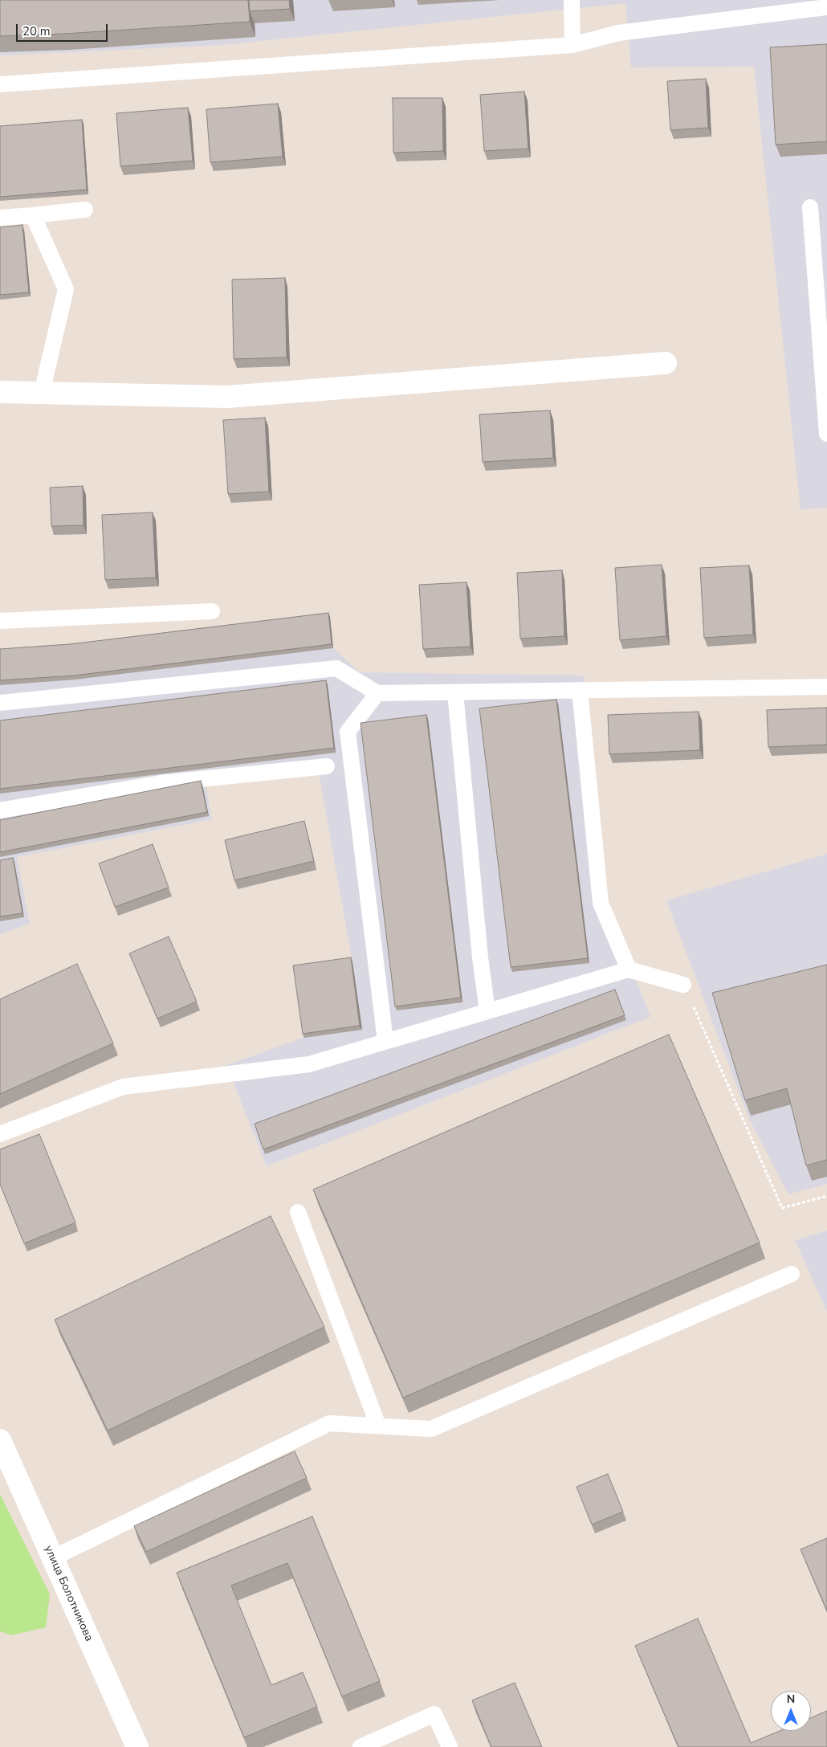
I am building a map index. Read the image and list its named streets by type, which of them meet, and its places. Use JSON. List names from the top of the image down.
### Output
{
  "streets": {
    "street": ["улица Болотникова"]
  },
  "scale_bar": "20 m",
  "north": "top"
}
